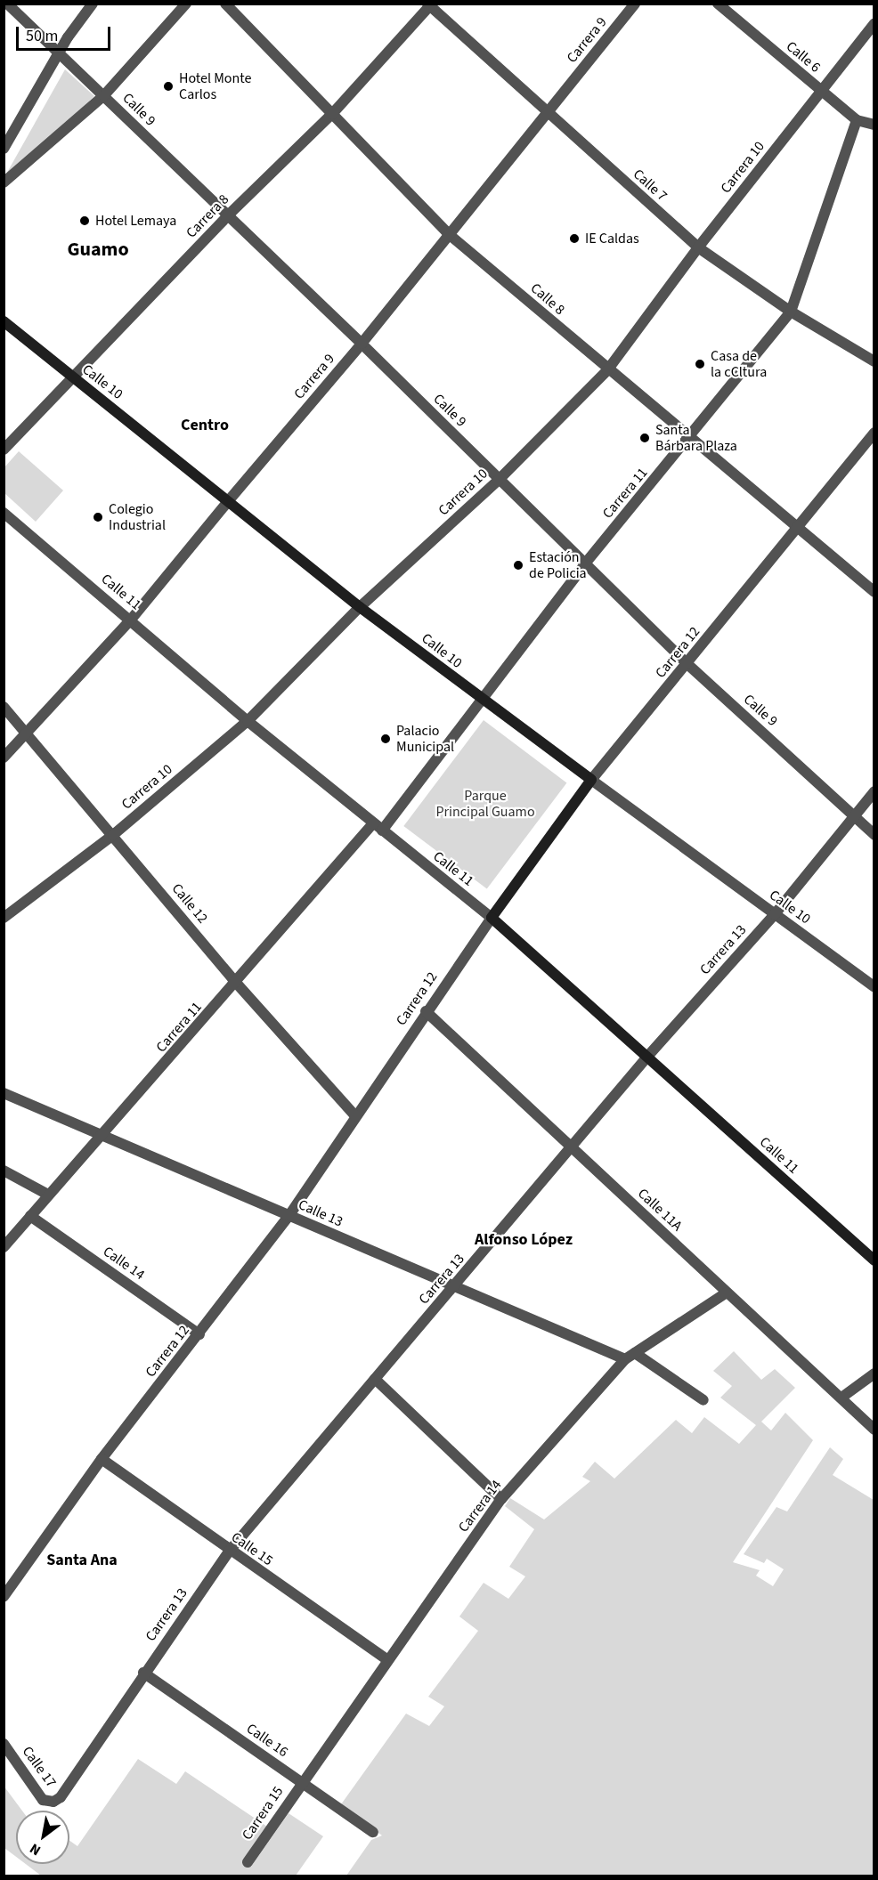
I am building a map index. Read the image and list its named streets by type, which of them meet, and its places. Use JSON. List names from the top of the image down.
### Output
{
  "streets": {
    "main road": ["Calle 10", "Calle 11", "Carrera 12"],
    "street": [
      "Carrera 9",
      "Calle 6",
      "Calle 9",
      "Carrera 10",
      "Calle 7",
      "Carrera 8",
      "Calle 8",
      "Carrera 11",
      "Calle 12",
      "Carrera 13",
      "Calle 11A",
      "Calle 13",
      "Calle 14",
      "Carrera 14",
      "Calle 15",
      "Calle 16",
      "Calle 17",
      "Carrera 15"
    ]
  },
  "crossings": [
    ["Carrera 9", "Calle 9"],
    ["Carrera 9", "Calle 7"],
    ["Carrera 9", "Calle 8"],
    ["Carrera 9", "Calle 10"],
    ["Carrera 9", "Calle 11"],
    ["Carrera 9", "Calle 12"],
    ["Calle 6", "Carrera 10"],
    ["Calle 6", "Carrera 11"],
    ["Calle 9", "Carrera 10"],
    ["Calle 9", "Carrera 8"],
    ["Calle 9", "Carrera 11"],
    ["Calle 9", "Carrera 12"],
    ["Calle 9", "Carrera 13"],
    ["Carrera 10", "Calle 7"],
    ["Carrera 10", "Calle 8"],
    ["Carrera 10", "Calle 10"],
    ["Carrera 10", "Calle 11"],
    ["Carrera 10", "Calle 12"],
    ["Calle 7", "Carrera 8"],
    ["Calle 7", "Carrera 11"],
    ["Carrera 8", "Calle 8"],
    ["Carrera 8", "Calle 10"],
    ["Calle 8", "Carrera 11"],
    ["Calle 8", "Carrera 12"],
    ["Calle 10", "Carrera 11"],
    ["Calle 10", "Carrera 12"],
    ["Calle 10", "Carrera 13"],
    ["Carrera 11", "Calle 11"],
    ["Carrera 11", "Calle 12"],
    ["Carrera 11", "Calle 13"],
    ["Carrera 11", "Calle 14"],
    ["Calle 11", "Carrera 12"],
    ["Calle 11", "Carrera 13"],
    ["Carrera 12", "Calle 12"],
    ["Carrera 12", "Calle 11A"],
    ["Carrera 12", "Calle 13"],
    ["Carrera 12", "Calle 14"],
    ["Carrera 12", "Calle 15"],
    ["Carrera 13", "Calle 11A"],
    ["Carrera 13", "Calle 13"],
    ["Carrera 13", "Calle 15"],
    ["Carrera 13", "Calle 16"],
    ["Carrera 13", "Calle 17"],
    ["Calle 11A", "Carrera 14"],
    ["Calle 13", "Carrera 14"],
    ["Carrera 14", "Calle 15"],
    ["Carrera 14", "Calle 16"],
    ["Carrera 14", "Carrera 15"],
    ["Calle 16", "Carrera 15"]
  ],
  "districts": [
    "Guamo",
    "Centro",
    "Alfonso López",
    "Santa Ana"
  ],
  "parks": ["Parque Principal Guamo"],
  "places": [
    "Hotel Monte Carlos",
    "Hotel Lemaya",
    "IE Caldas",
    "Casa de la cCltura",
    "Santa Bárbara Plaza",
    "Colegio Industrial",
    "Estación de Policia",
    "Palacio Municipal"
  ],
  "scale_bar": "50 m",
  "north": "bottom left"
}
